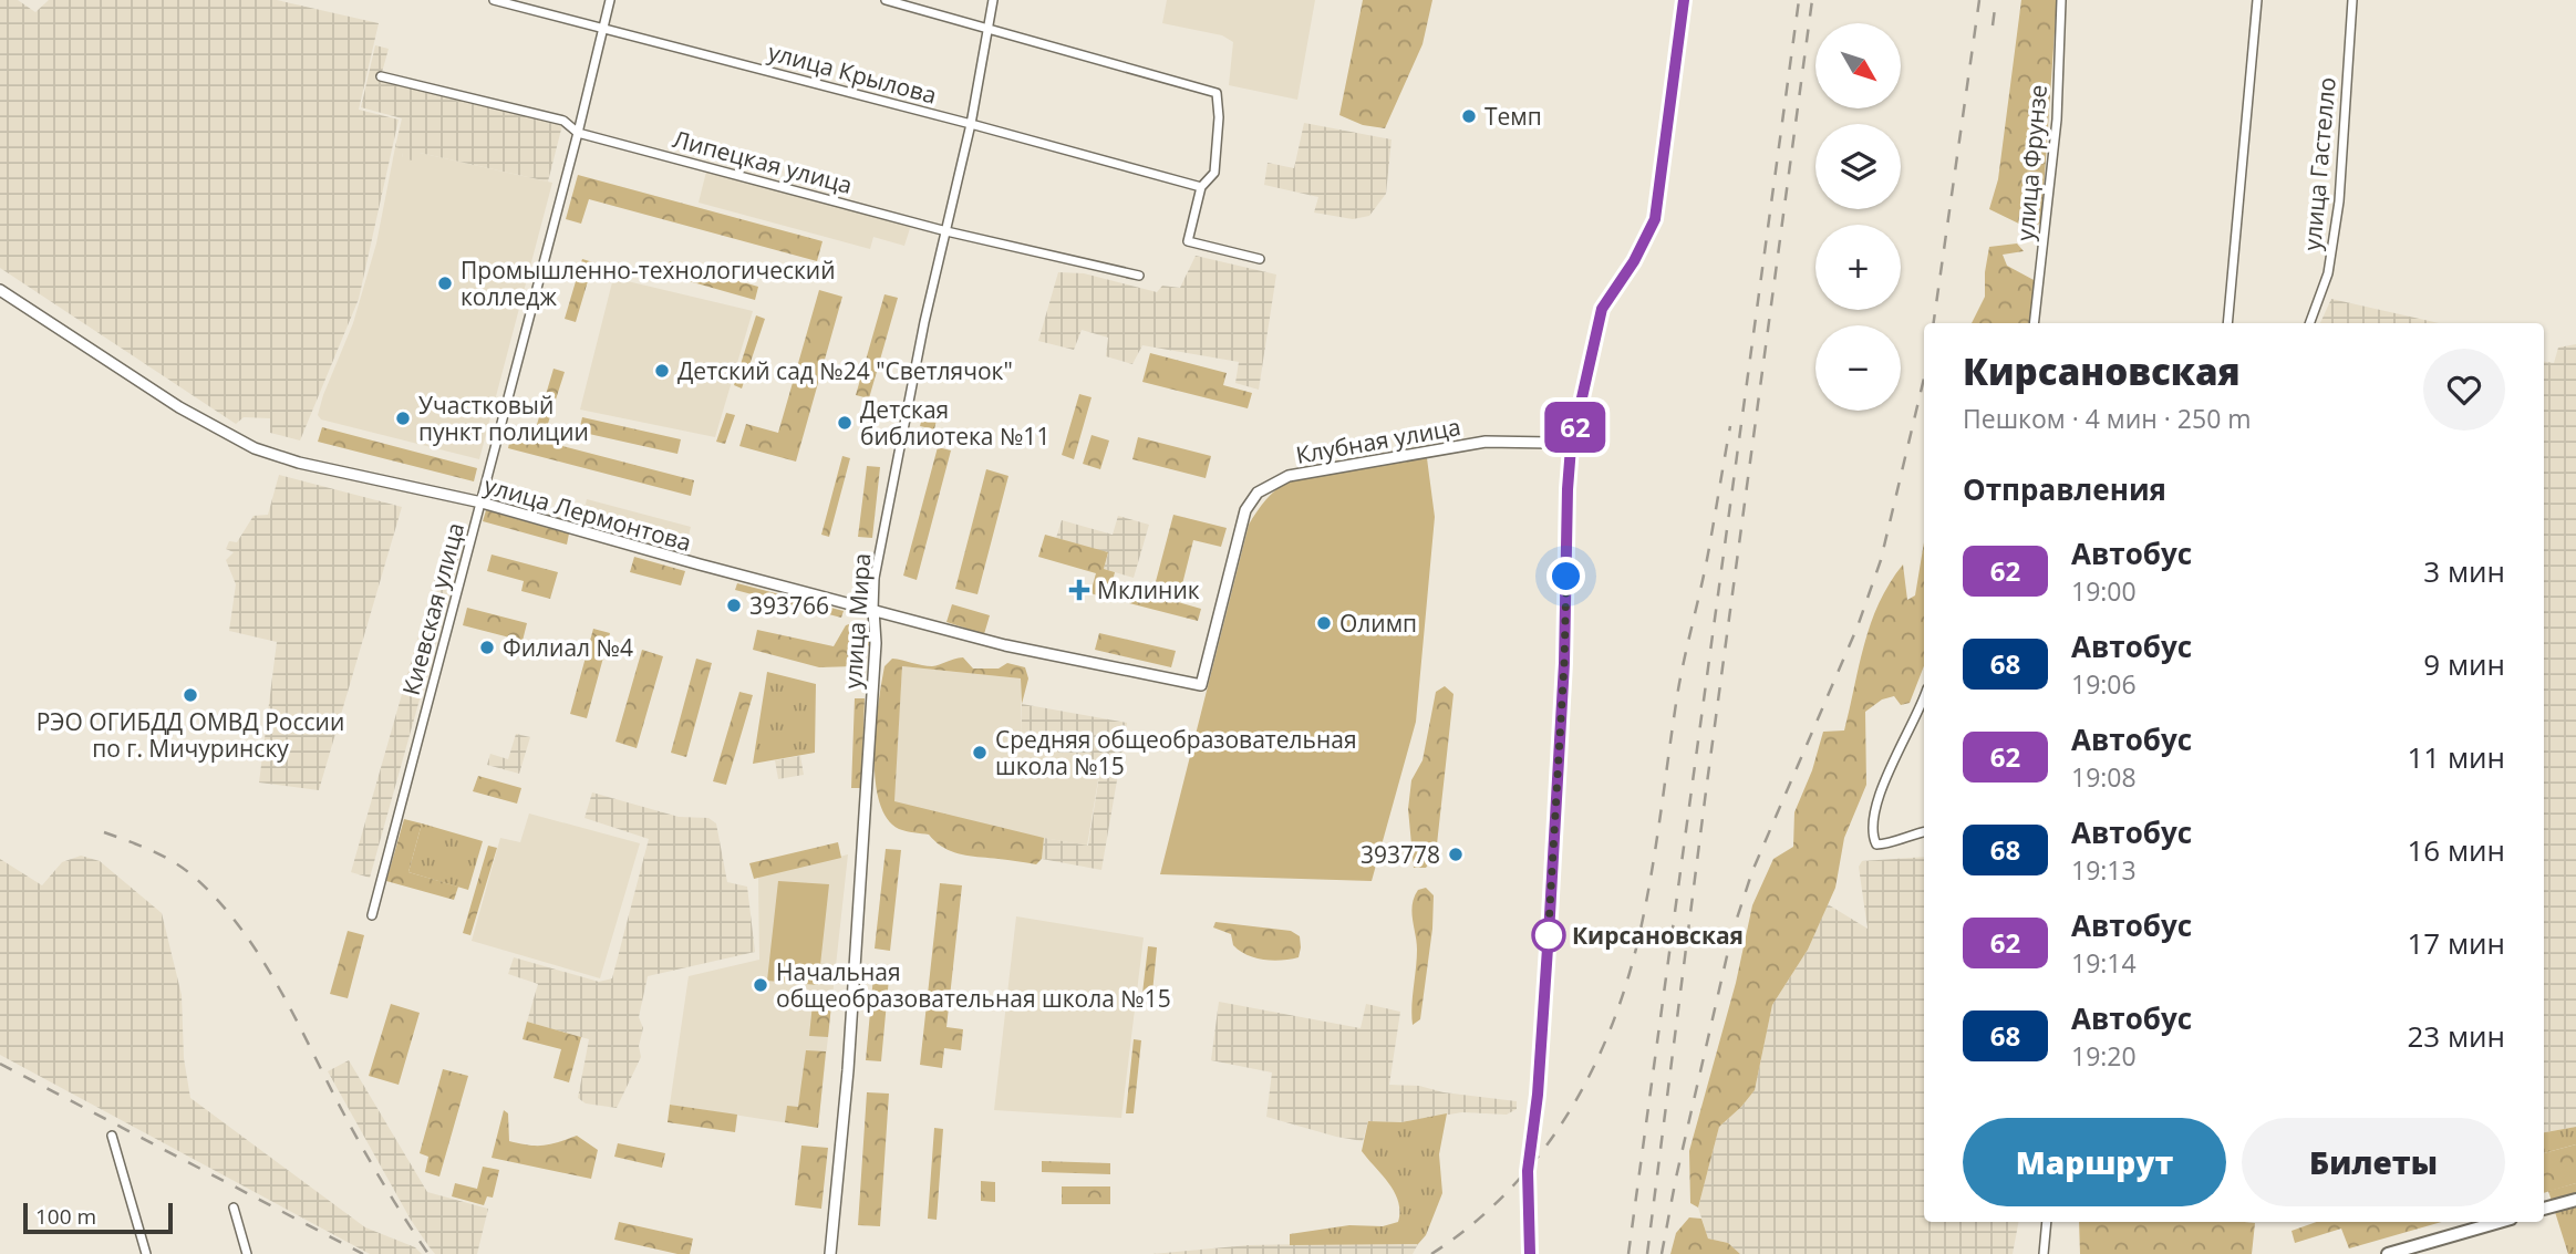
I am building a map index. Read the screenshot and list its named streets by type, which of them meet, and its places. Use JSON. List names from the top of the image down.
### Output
{
  "streets": {
    "street": [
      "улица Крылова",
      "Липецкая улица",
      "улица Фрунзе",
      "улица Гастелло",
      "Клубная улица",
      "улица Лермонтова",
      "Киевская улица",
      "улица Мира"
    ]
  },
  "crossings": [
    ["улица Крылова", "Киевская улица"],
    ["улица Крылова", "улица Мира"],
    ["Липецкая улица", "Киевская улица"],
    ["Липецкая улица", "улица Мира"],
    ["Клубная улица", "улица Лермонтова"],
    ["улица Лермонтова", "Киевская улица"],
    ["улица Лермонтова", "улица Мира"]
  ],
  "places": {
    "other": [
      "Темп",
      "Промышленно-технологический колледж",
      "Детский сад №24 \"Светлячок\"",
      "Участковый пункт полиции",
      "Детская библиотека №11",
      "393766",
      "Олимп",
      "Филиал №4",
      "РЭО ОГИБДД ОМВД России по г. Мичуринску",
      "Средняя общеобразовательная школа №15",
      "393778",
      "Кирсановская",
      "Начальная общеобразовательная школа №15"
    ],
    "health": ["Мклиник"]
  },
  "lines": ["bus line 62"],
  "scale_bar": "100 m",
  "north": "bottom right",
  "page": {
    "on_map": "62",
    "map_buttons": ["+", "−"],
    "heading": [
      ["Кирсановская", "Пешком · 4 мин · 250 m"],
      "Отправления"
    ],
    "list": [
      {
        "mark": "62",
        "name": "Автобус",
        "note": "19:00",
        "value": "3 мин"
      },
      {
        "mark": "68",
        "name": "Автобус",
        "note": "19:06",
        "value": "9 мин"
      },
      {
        "mark": "62",
        "name": "Автобус",
        "note": "19:08",
        "value": "11 мин"
      },
      {
        "mark": "68",
        "name": "Автобус",
        "note": "19:13",
        "value": "16 мин"
      },
      {
        "mark": "62",
        "name": "Автобус",
        "note": "19:14",
        "value": "17 мин"
      },
      {
        "mark": "68",
        "name": "Автобус",
        "note": "19:20",
        "value": "23 мин"
      }
    ],
    "buttons": ["Маршрут", "Билеты"],
    "scale": "100 m"
  }
}
